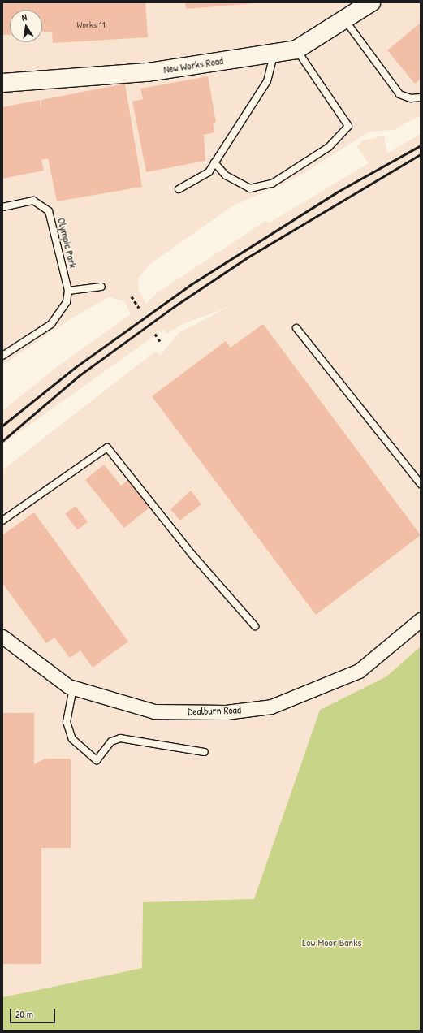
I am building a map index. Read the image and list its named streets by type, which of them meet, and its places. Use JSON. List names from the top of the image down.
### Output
{
  "streets": {
    "street": ["New Works Road", "Dealburn Road"],
    "lane": ["Olympic Park"]
  },
  "parks": ["Low Moor Banks"],
  "house_numbers": ["Works 11"],
  "scale_bar": "20 m",
  "north": "top"
}
